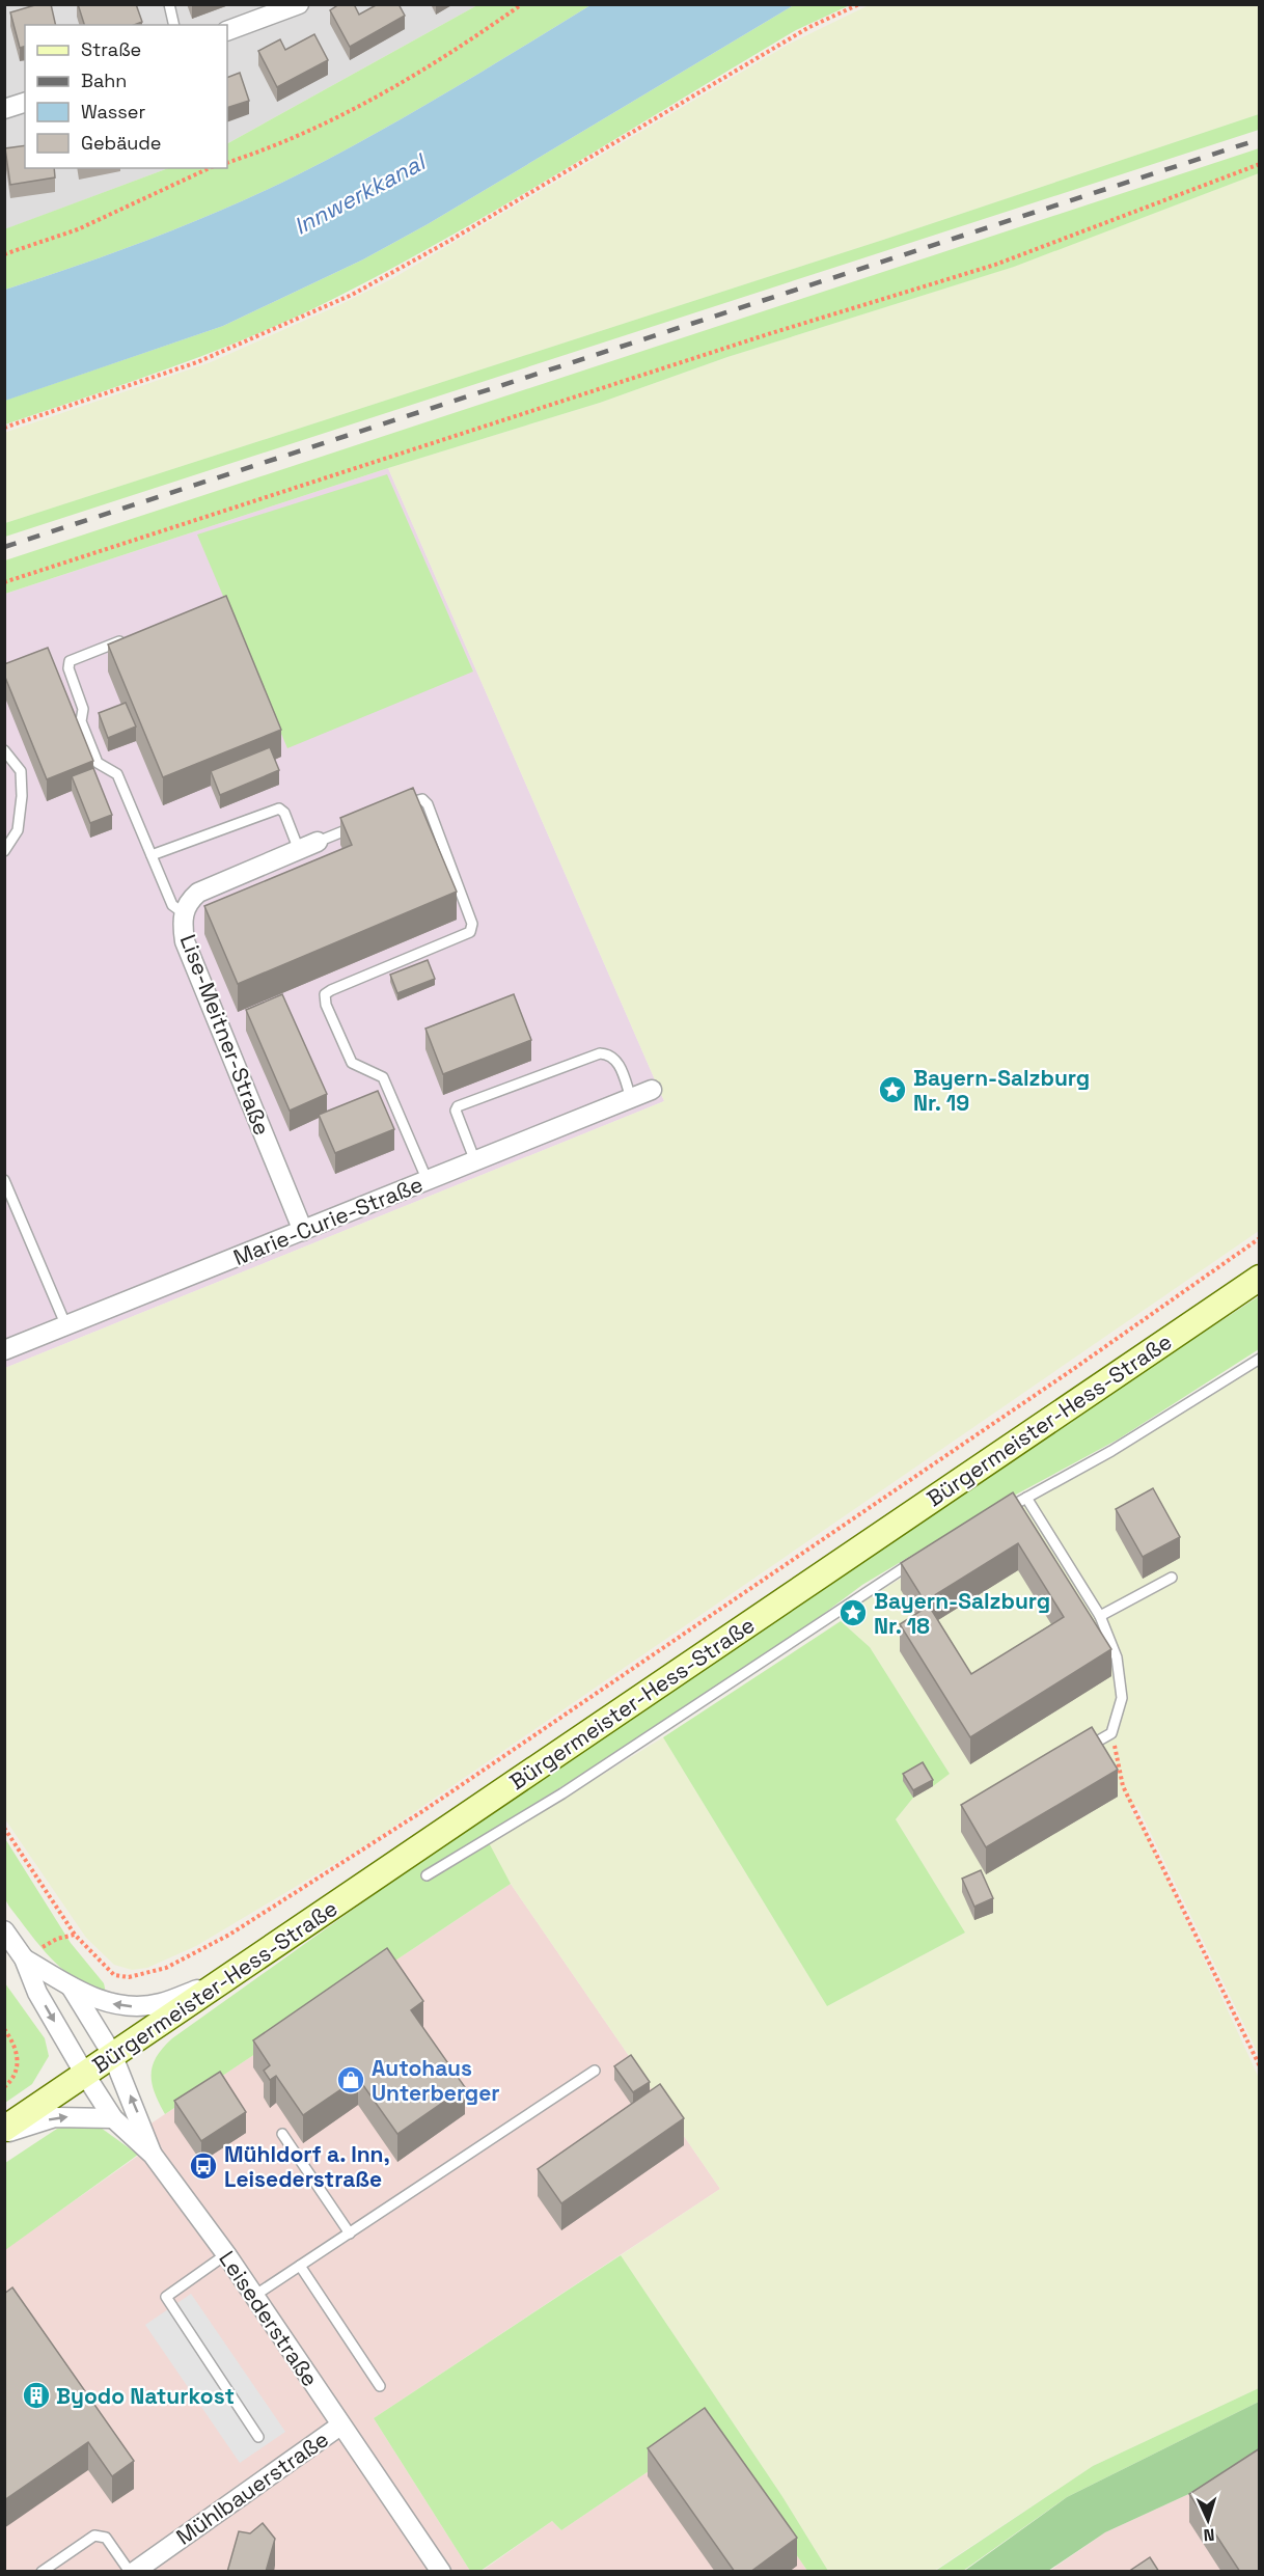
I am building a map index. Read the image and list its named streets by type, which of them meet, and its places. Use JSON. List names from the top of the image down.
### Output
{
  "streets": {
    "main road": ["Bürgermeister-Hess-Straße"],
    "street": [
      "Lise-Meitner-Straße",
      "Marie-Curie-Straße",
      "Leisederstraße",
      "Mühlbauerstraße"
    ]
  },
  "crossings": [
    ["Lise-Meitner-Straße", "Marie-Curie-Straße"],
    ["Bürgermeister-Hess-Straße", "Leisederstraße"],
    ["Leisederstraße", "Mühlbauerstraße"]
  ],
  "water": ["Innwerkkanal"],
  "places": {
    "place": ["Bayern-Salzburg Nr. 19", "Bayern-Salzburg Nr. 18"],
    "shop": ["Autohaus Unterberger"],
    "bus stop": ["Mühldorf a. Inn, Leisederstraße"],
    "building": ["Byodo Naturkost"]
  },
  "legend": [
    "Straße",
    "Bahn",
    "Wasser",
    "Gebäude"
  ],
  "north": "bottom"
}
